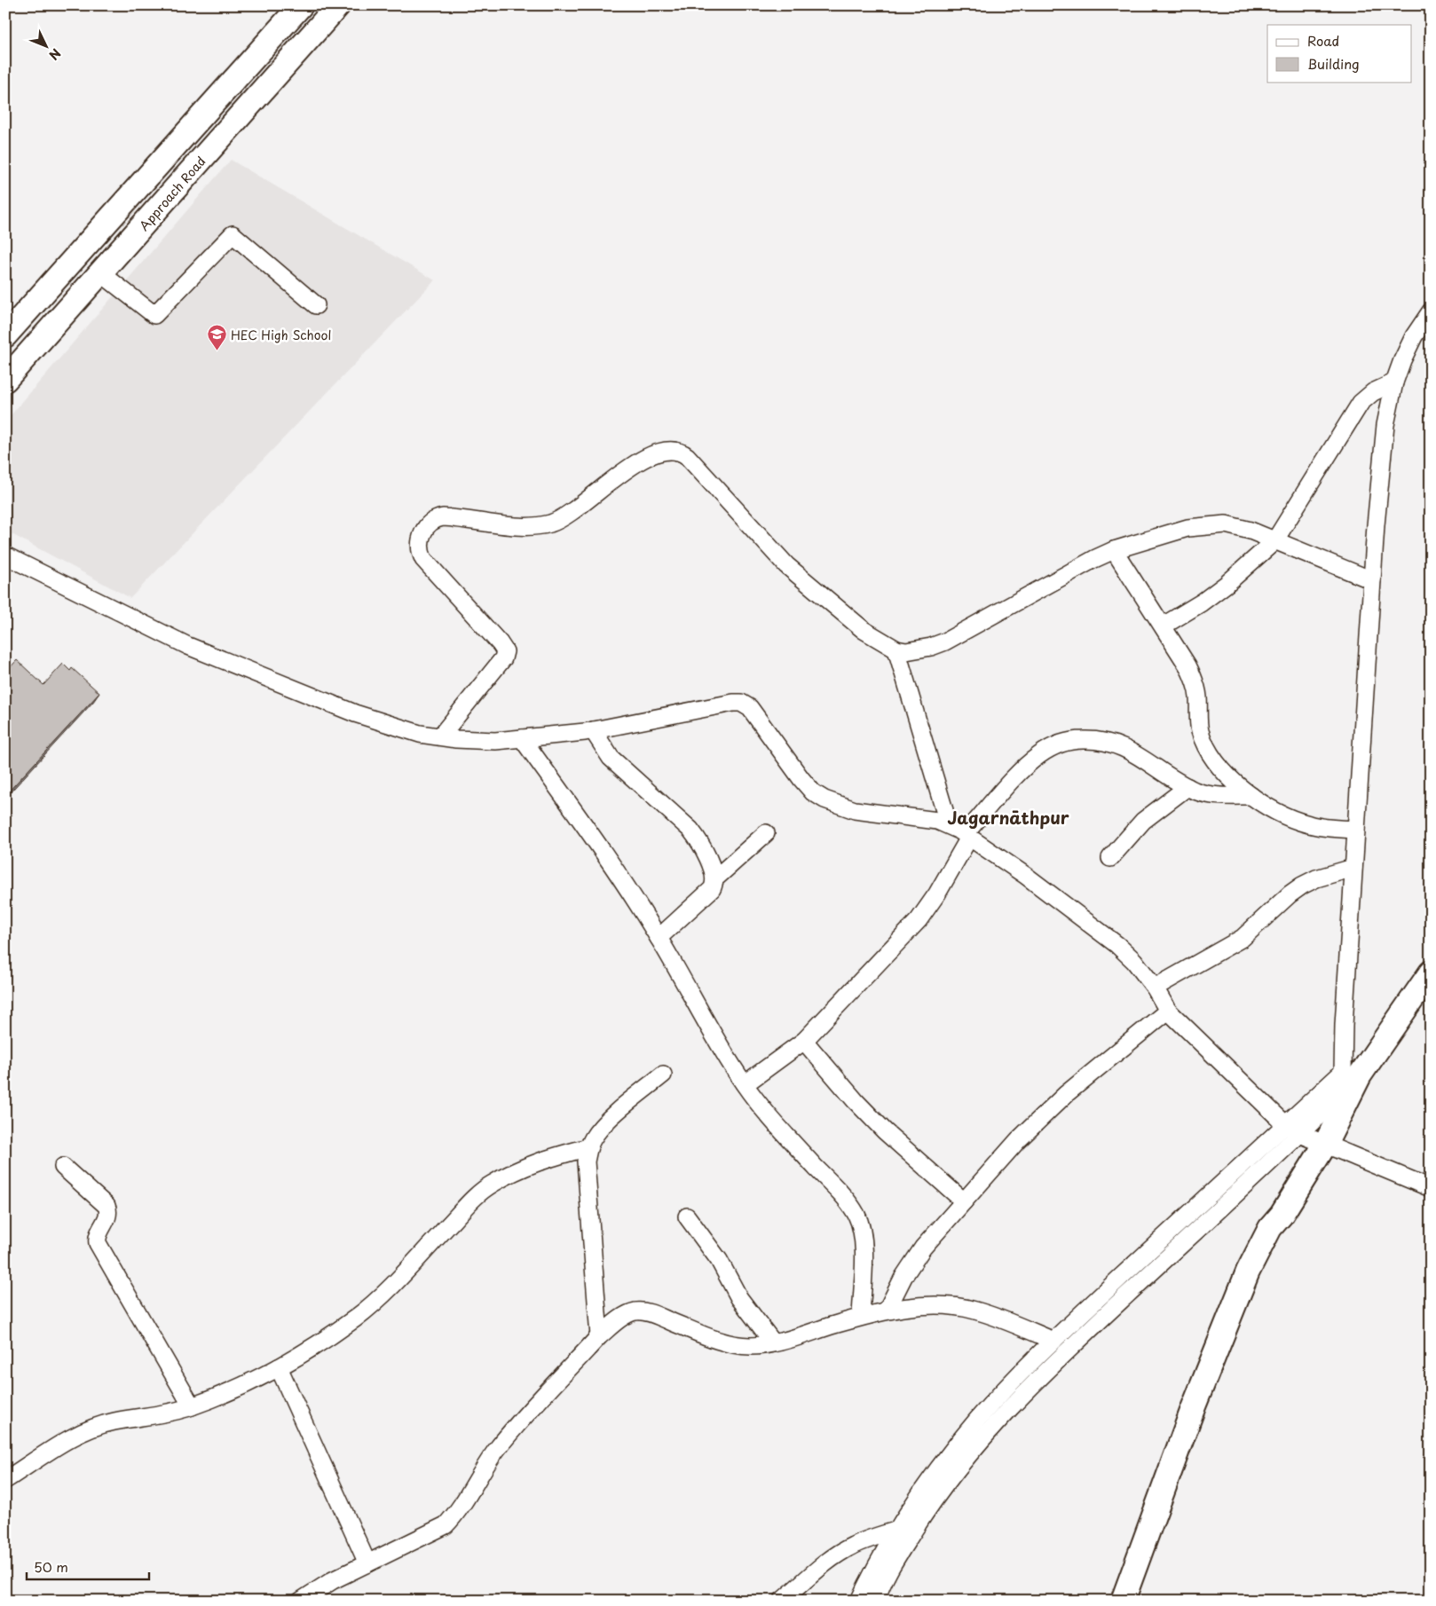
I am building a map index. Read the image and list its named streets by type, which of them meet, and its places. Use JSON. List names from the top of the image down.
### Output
{
  "streets": {
    "main road": ["Approach Road"]
  },
  "districts": ["Jagarnāthpur"],
  "places": {
    "school or university": ["HEC High School"]
  },
  "legend": ["Road", "Building"],
  "scale_bar": "50 m",
  "north": "bottom right"
}
